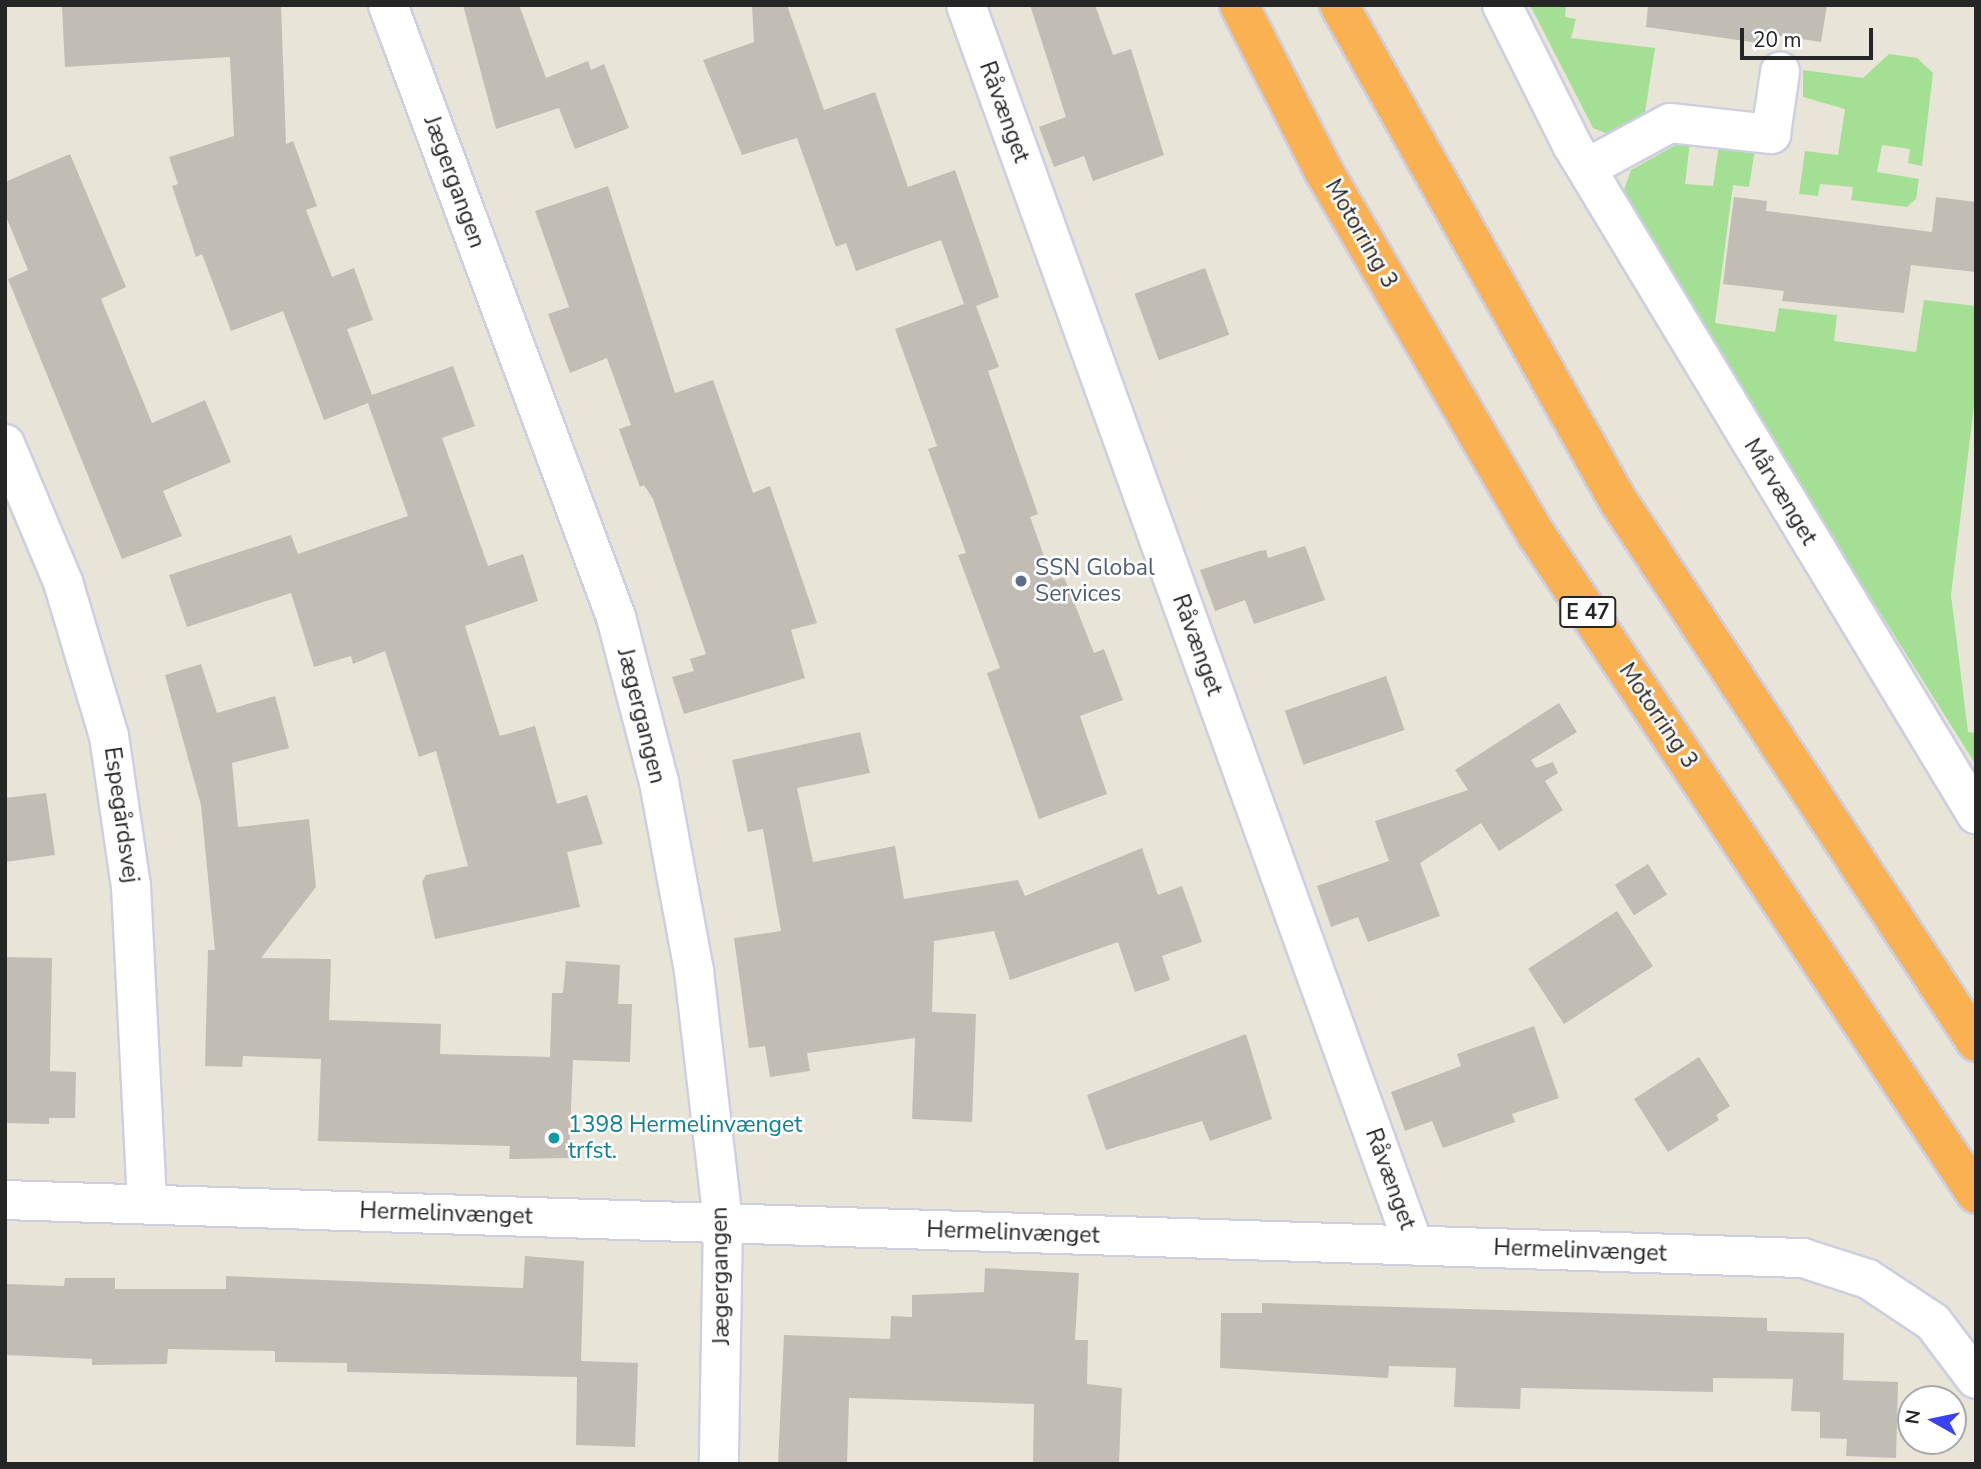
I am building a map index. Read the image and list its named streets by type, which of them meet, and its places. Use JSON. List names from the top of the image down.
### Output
{
  "streets": {
    "highway": ["Motorring 3", "E 47"],
    "street": [
      "Råvænget",
      "Jægergangen",
      "Mårvænget",
      "Espegårdsvej",
      "Hermelinvænget"
    ]
  },
  "crossings": [
    ["Råvænget", "Hermelinvænget"],
    ["Jægergangen", "Hermelinvænget"],
    ["Espegårdsvej", "Hermelinvænget"]
  ],
  "places": ["SSN Global Services", "1398 Hermelinvænget trfst."],
  "scale_bar": "20 m",
  "north": "left"
}
